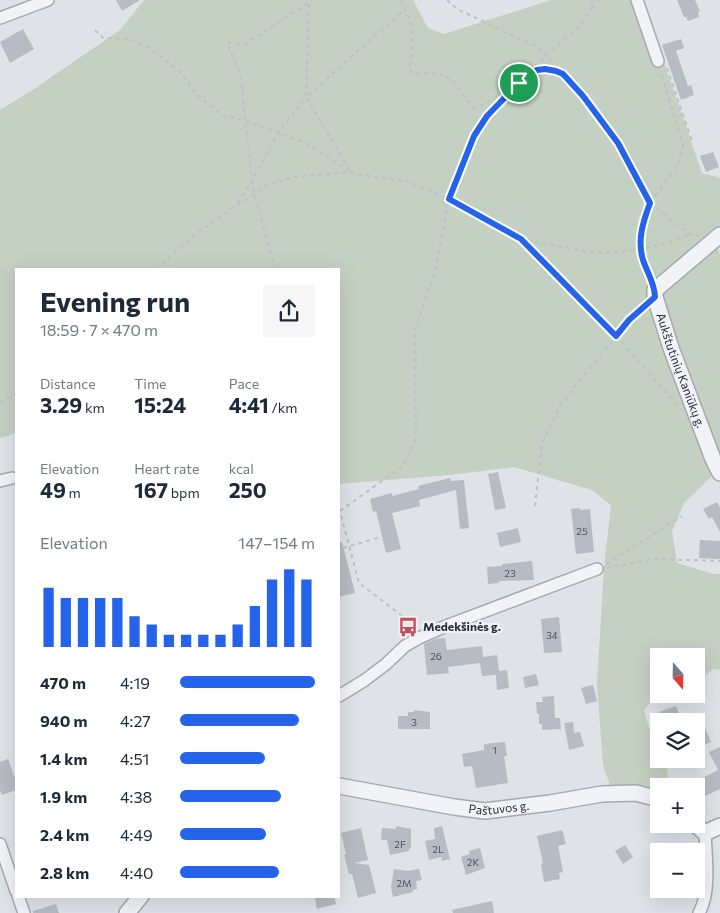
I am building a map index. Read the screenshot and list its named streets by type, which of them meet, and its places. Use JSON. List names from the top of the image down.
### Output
{
  "streets": {
    "street": ["Aukštutinių Kaniūkų g.", "Paštuvos g."]
  },
  "places": {
    "bus stop": ["Medekšinės g."]
  },
  "house_numbers": [
    "25",
    "23",
    "34",
    "26",
    "3",
    "1",
    "2F",
    "2L",
    "2K",
    "2M"
  ],
  "north": "bottom",
  "page": {
    "heading": ["Evening run", "18:59 · 7 × 470 m"],
    "stats": [
      ["Distance", "3.29 km"],
      ["Time", "15:24"],
      ["Pace", "4:41 /km"],
      ["Elevation", "49 m"],
      ["Heart rate", "167 bpm"],
      ["kcal", "250"]
    ],
    "chart": ["Elevation", "147–154 m"],
    "map_buttons": ["+", "−"],
    "list": [
      {
        "name": "470 m",
        "note": "4:19"
      },
      {
        "name": "940 m",
        "note": "4:27"
      },
      {
        "name": "1.4 km",
        "note": "4:51"
      },
      {
        "name": "1.9 km",
        "note": "4:38"
      },
      {
        "name": "2.4 km",
        "note": "4:49"
      },
      {
        "name": "2.8 km",
        "note": "4:40"
      }
    ]
  }
}
